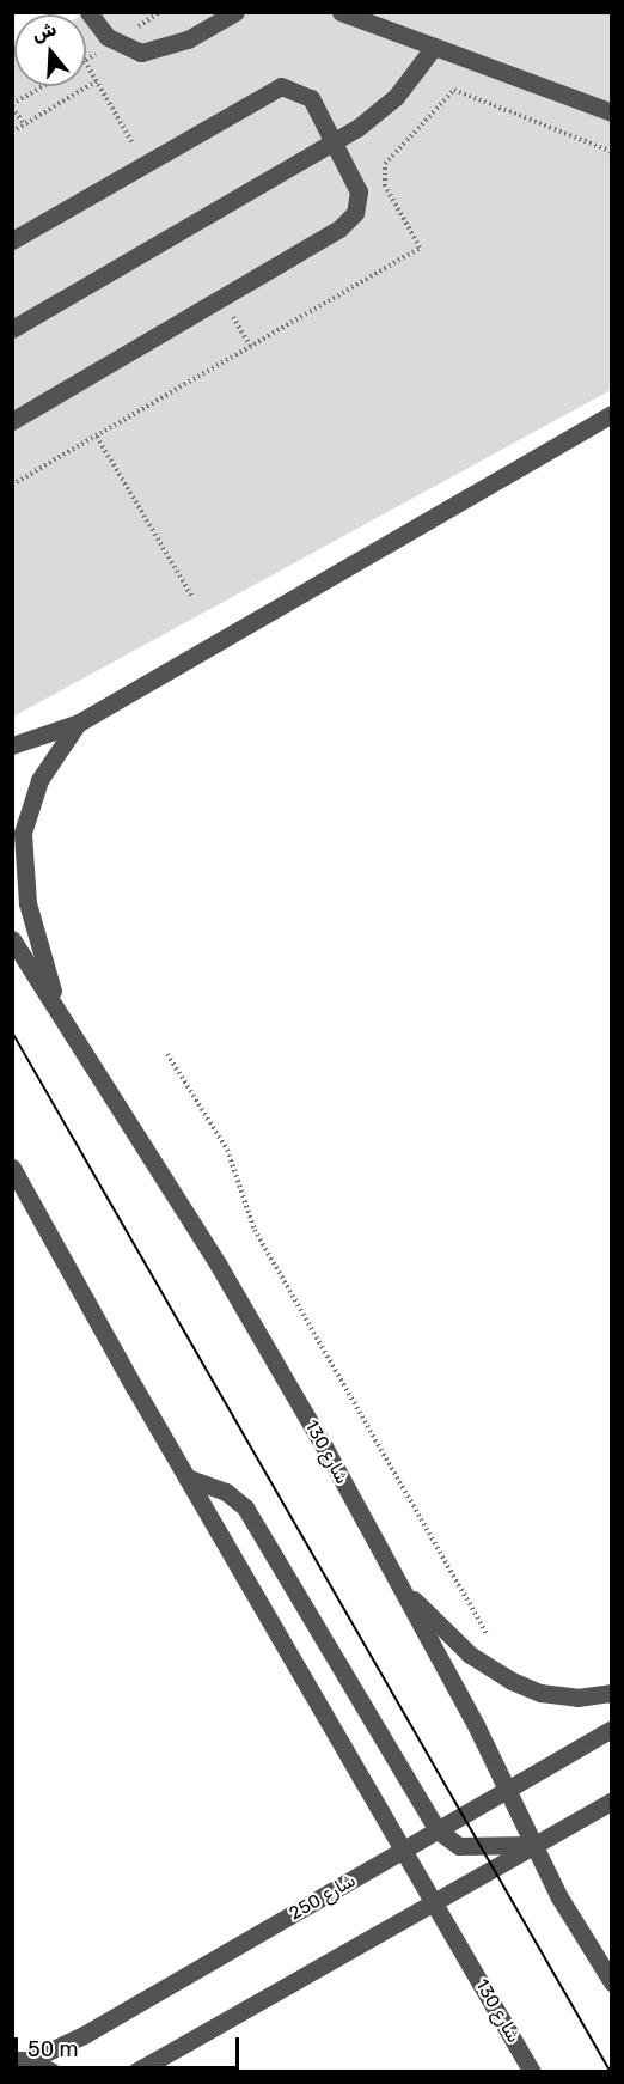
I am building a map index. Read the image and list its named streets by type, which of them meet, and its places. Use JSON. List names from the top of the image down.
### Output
{
  "streets": {
    "street": ["شارع 130", "شارع 250"]
  },
  "crossings": [
    ["شارع 130", "شارع 250"]
  ],
  "scale_bar": "50 m",
  "north": "top"
}
